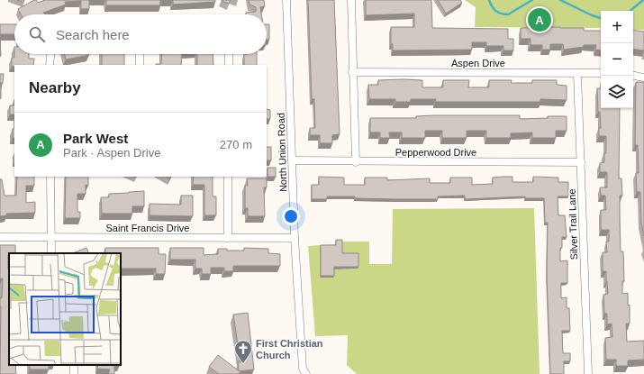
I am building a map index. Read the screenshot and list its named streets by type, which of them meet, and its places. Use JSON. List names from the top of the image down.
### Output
{
  "streets": {
    "street": [
      "Aspen Drive",
      "North Union Road",
      "Pepperwood Drive",
      "Silver Trail Lane",
      "Saint Francis Drive"
    ]
  },
  "crossings": [
    ["Aspen Drive", "Silver Trail Lane"],
    ["North Union Road", "Pepperwood Drive"],
    ["North Union Road", "Saint Francis Drive"],
    ["Pepperwood Drive", "Silver Trail Lane"]
  ],
  "places": {
    "church": ["First Christian Church"]
  },
  "page": {
    "pins": "A",
    "map_buttons": ["+", "−"],
    "search": "Search here",
    "heading": "Nearby",
    "list": [
      {
        "mark": "A",
        "name": "Park West",
        "note": "Park · Aspen Drive",
        "value": "270 m"
      }
    ]
  }
}
